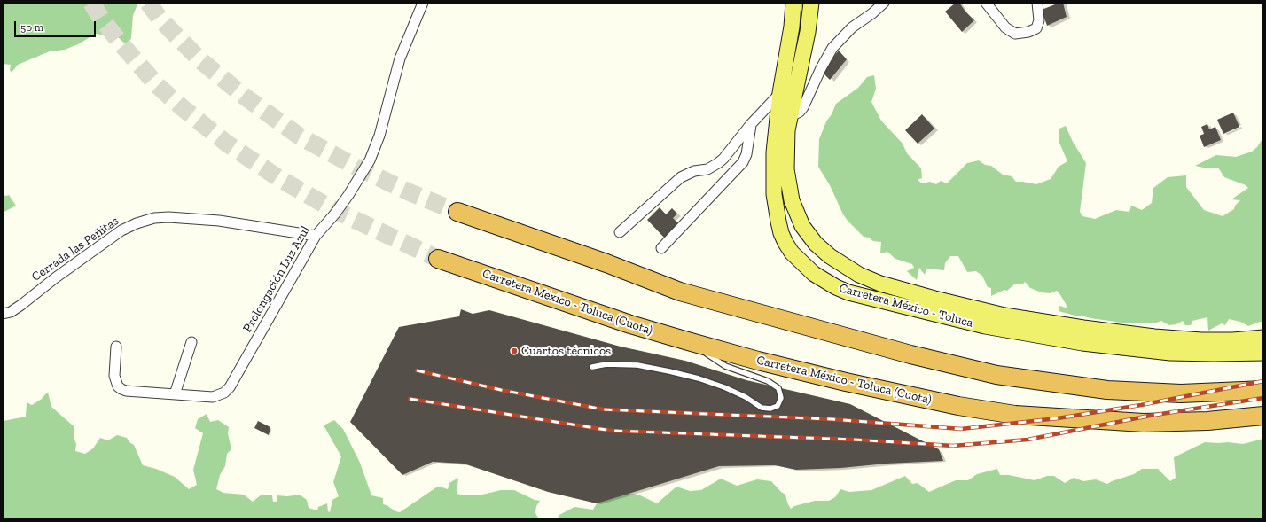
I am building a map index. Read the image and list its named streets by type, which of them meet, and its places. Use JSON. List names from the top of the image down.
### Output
{
  "streets": {
    "highway": ["Carretera México - Toluca (Cuota)"],
    "main road": ["Carretera México - Toluca"],
    "street": ["Cerrada las Peñitas", "Prolongación Luz Azul"]
  },
  "crossings": [
    ["Cerrada las Peñitas", "Prolongación Luz Azul"]
  ],
  "places": ["Cuartos técnicos"],
  "scale_bar": "50 m"
}
